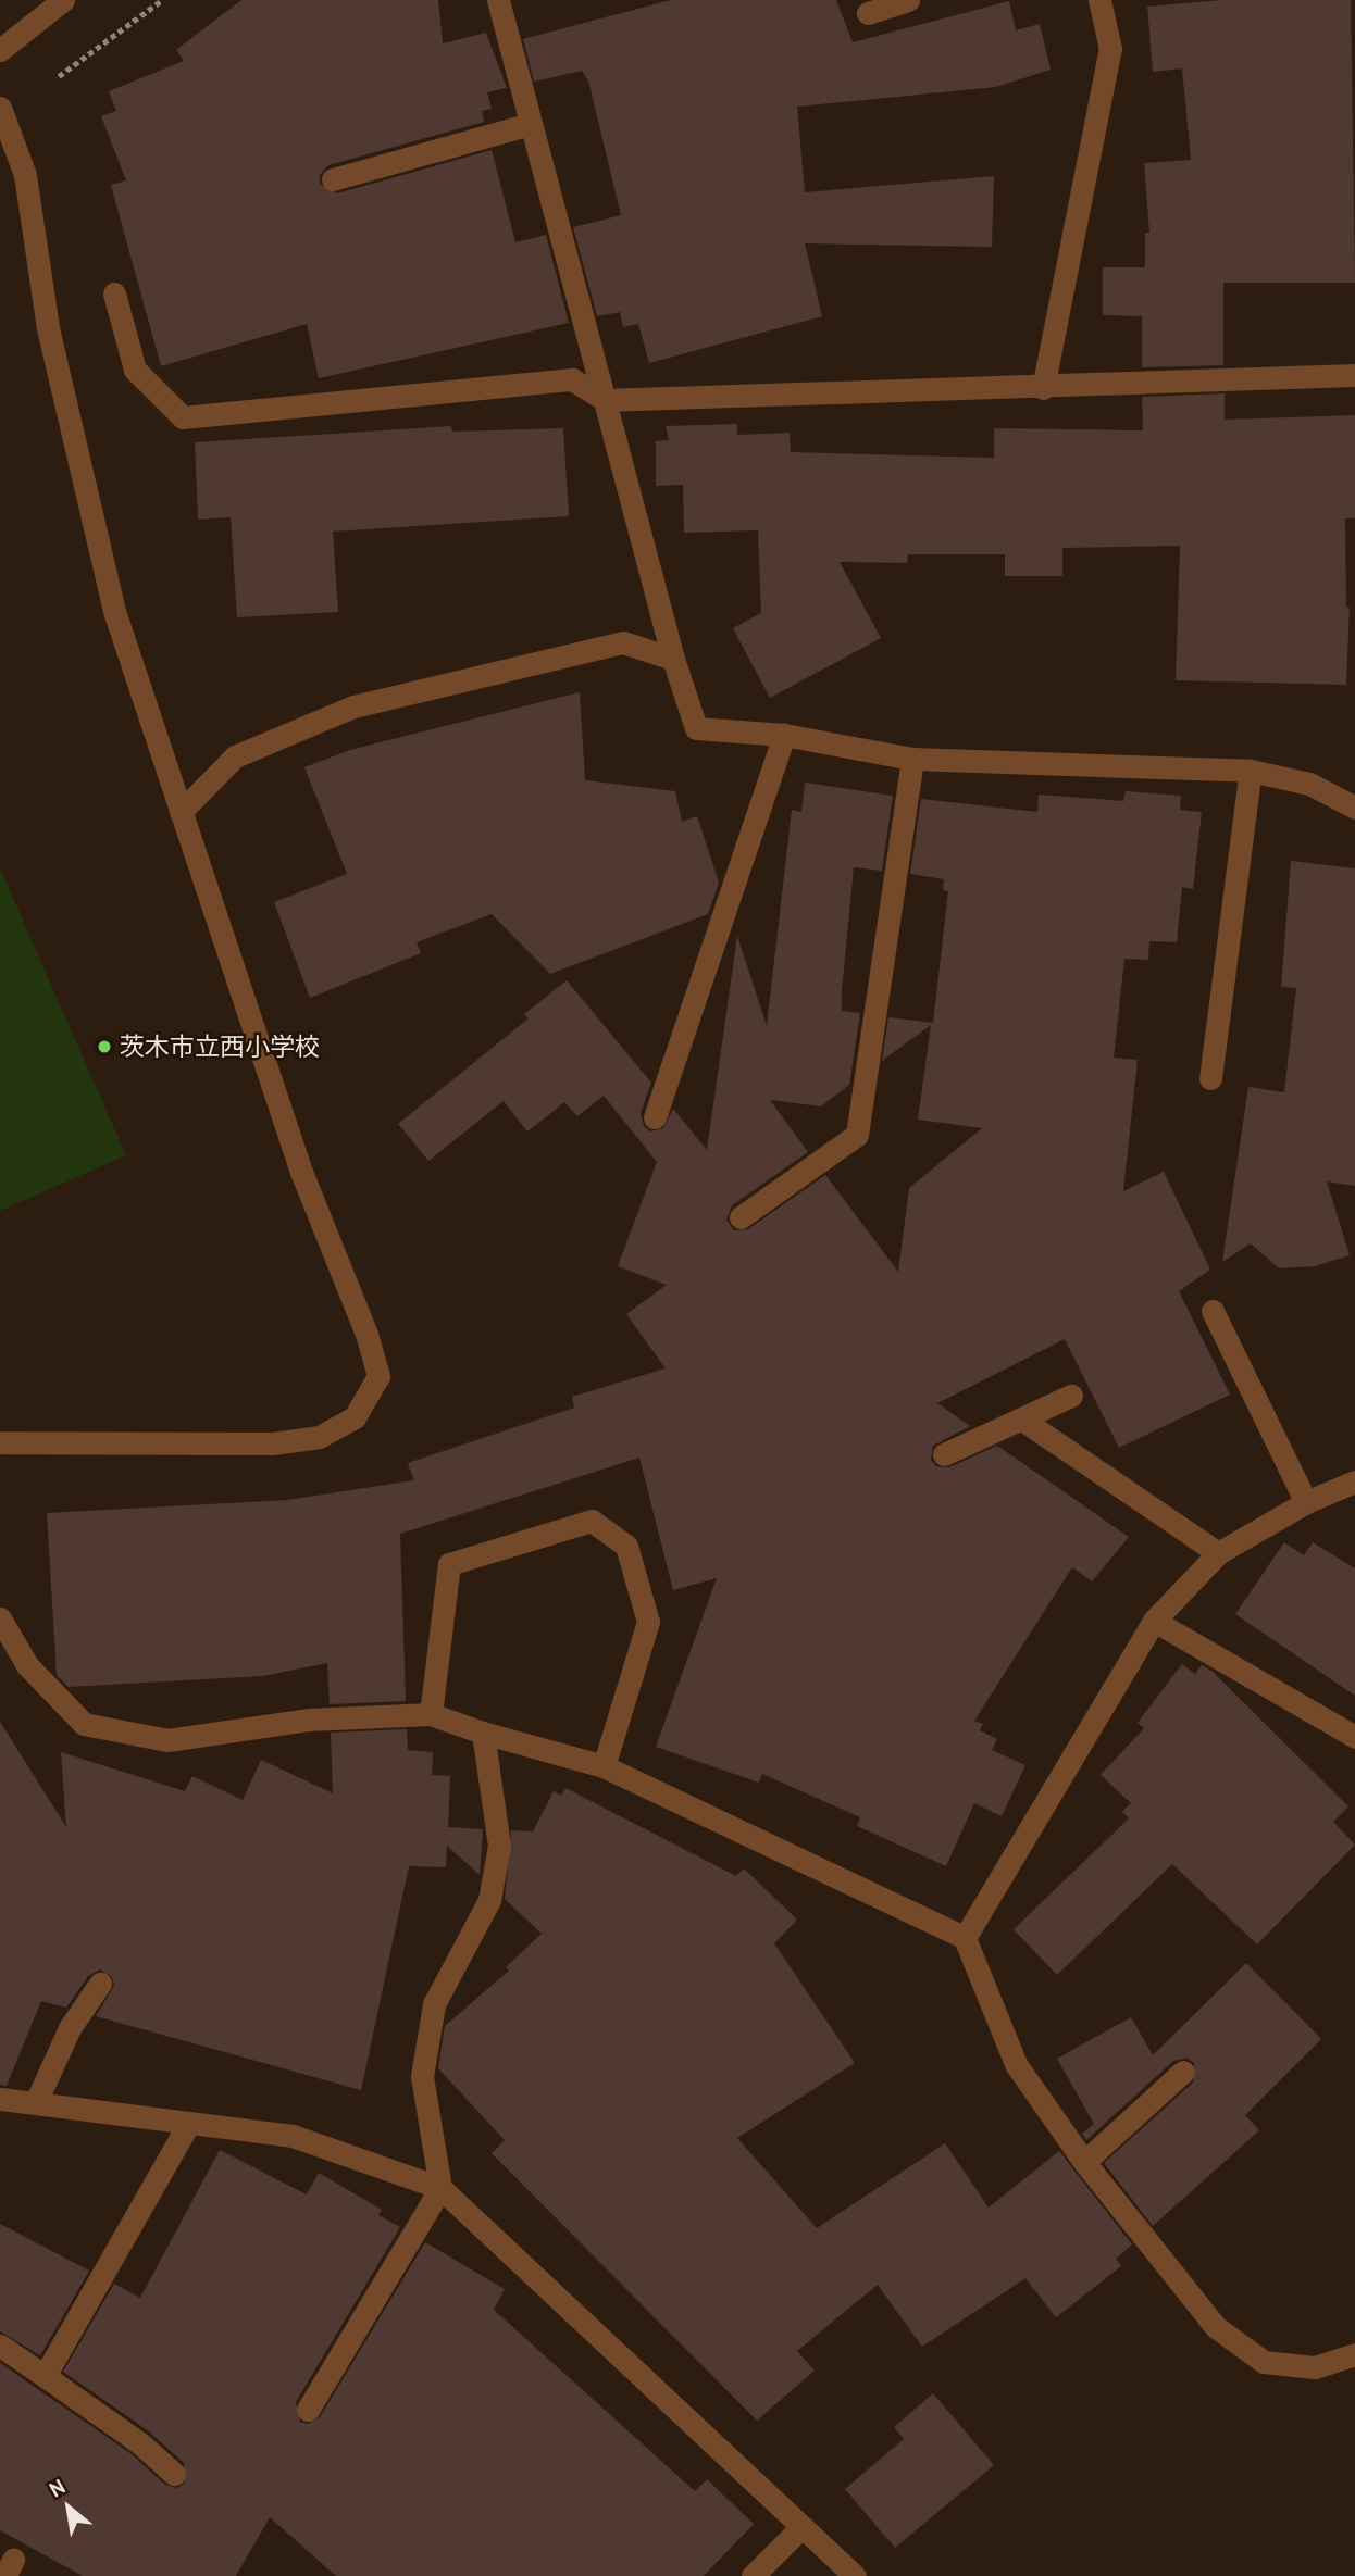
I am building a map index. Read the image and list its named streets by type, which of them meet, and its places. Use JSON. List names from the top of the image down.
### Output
{
  "places": ["茨木市立西小学校"],
  "north": "top left"
}
